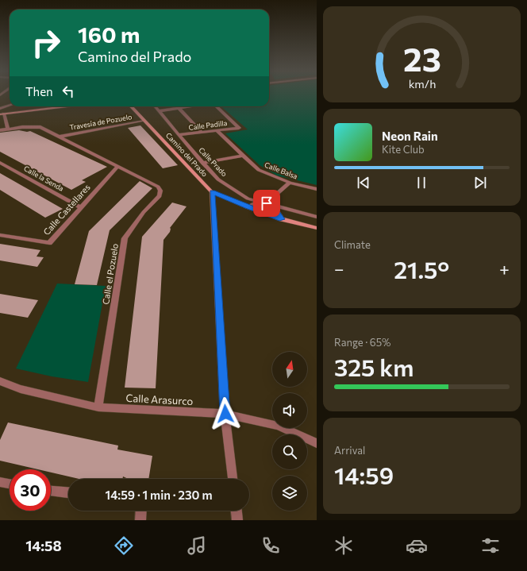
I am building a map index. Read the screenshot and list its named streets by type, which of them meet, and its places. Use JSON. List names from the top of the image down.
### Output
{
  "streets": {
    "main road": ["Camino del Prado"],
    "street": [
      "Travesía de Pozuelo",
      "Calle Padilla",
      "Calle Prado",
      "Calle Balsa",
      "Calle la Senda",
      "Calle Castellares",
      "Calle el Pozuelo",
      "Calle Arasurco"
    ]
  },
  "crossings": [
    ["Travesía de Pozuelo", "Camino del Prado"],
    ["Travesía de Pozuelo", "Calle el Pozuelo"],
    ["Calle Padilla", "Calle Prado"],
    ["Calle Padilla", "Calle Balsa"],
    ["Calle la Senda", "Calle Castellares"],
    ["Calle Castellares", "Calle el Pozuelo"],
    ["Calle el Pozuelo", "Calle Arasurco"]
  ],
  "north": "top",
  "page": {
    "turn": ["160 m", "Camino del Prado"],
    "then": "Then",
    "song": ["Neon Rain", "Kite Club"],
    "tile": [
      "Climate",
      ["Range · 65%", "325 km"],
      ["Arrival", "14:59"]
    ],
    "heat": ["−", "21.5°", "+"],
    "limit": "30",
    "trip": "14:59 · 1 min · 230 m",
    "tabs": "14:58",
    "gauge": ["23", "km/h"]
  }
}
